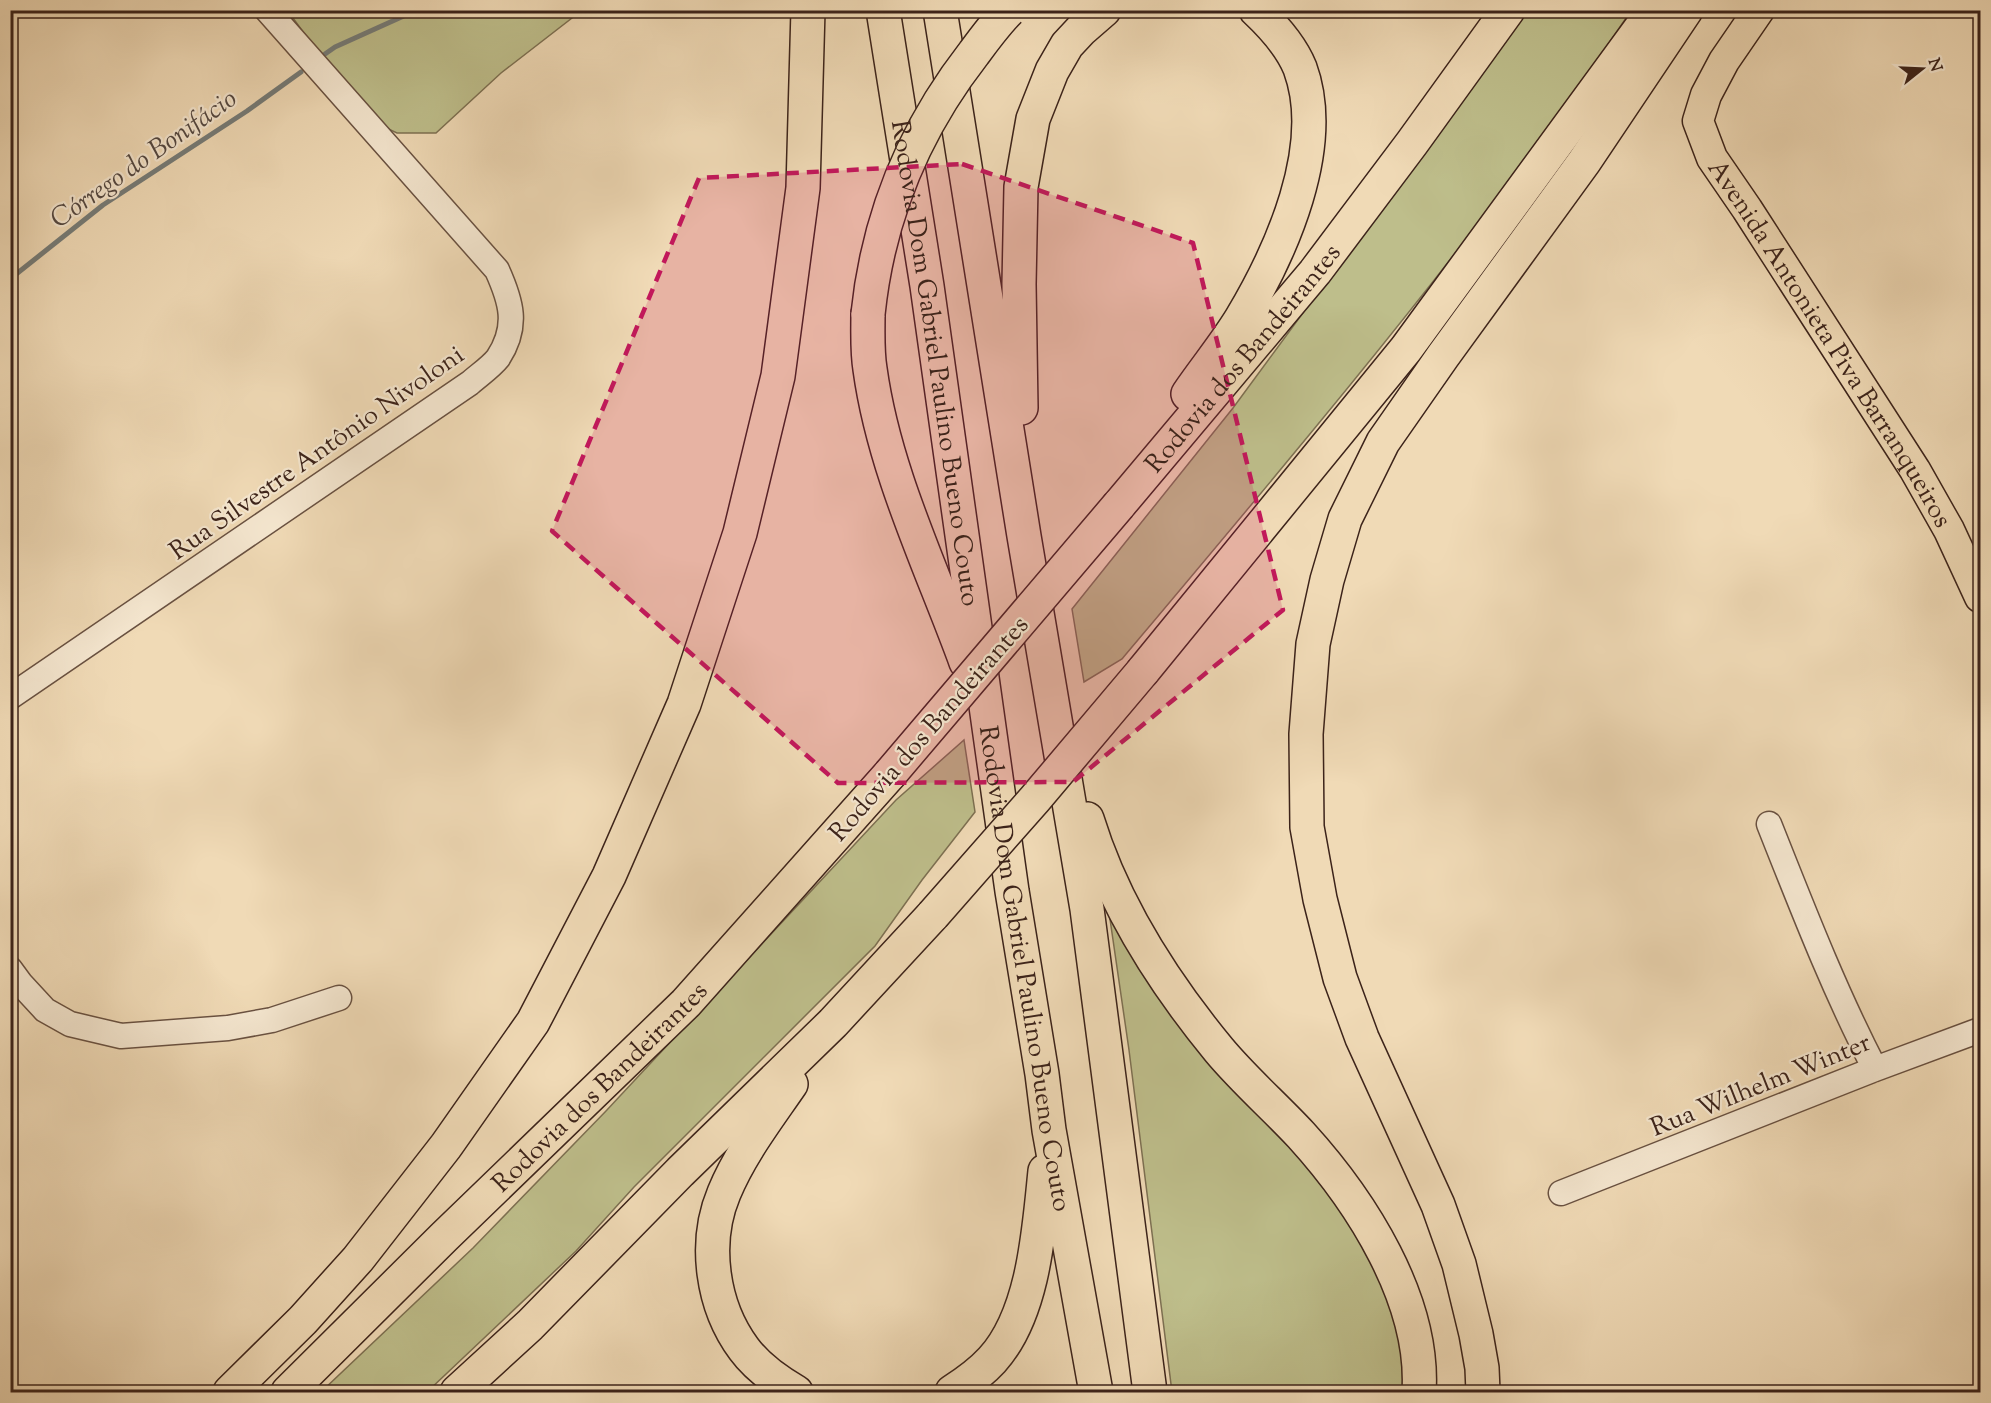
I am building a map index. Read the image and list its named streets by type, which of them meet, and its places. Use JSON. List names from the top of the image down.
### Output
{
  "streets": {
    "highway": ["Rodovia dos Bandeirantes", "Rodovia Dom Gabriel Paulino Bueno Couto"],
    "main road": ["Avenida Antonieta Piva Barranqueiros"],
    "street": ["Rua Silvestre Antônio Nivoloni", "Rua Wilhelm Winter"]
  },
  "water": ["Córrego do Bonifácio"],
  "north": "right"
}
